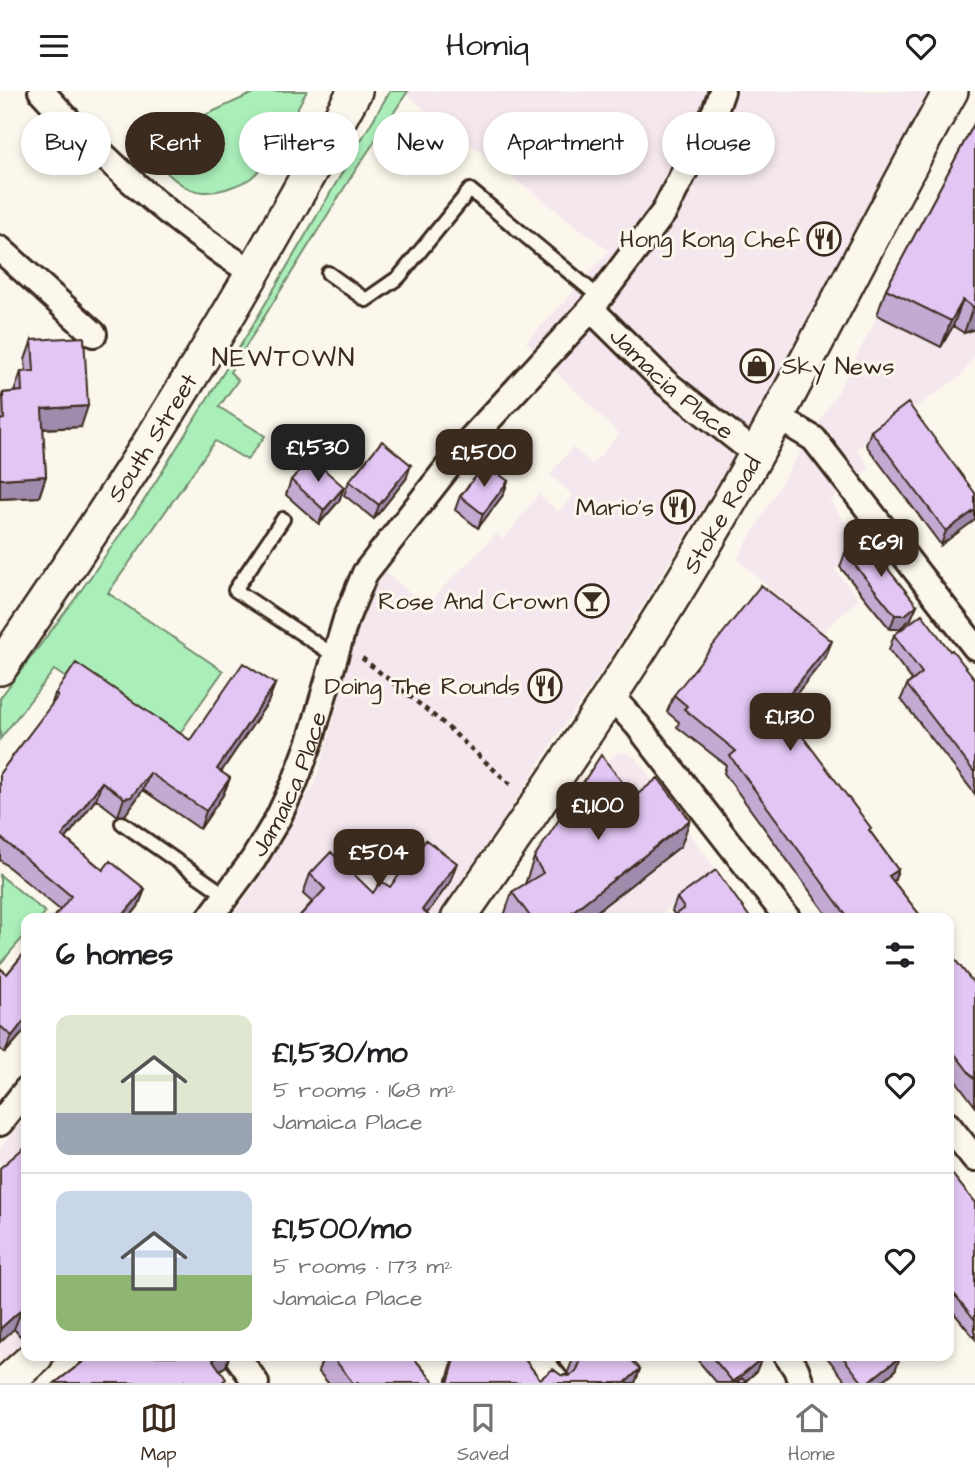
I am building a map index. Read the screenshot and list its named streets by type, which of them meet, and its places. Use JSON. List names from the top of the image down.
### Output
{
  "streets": {
    "street": [
      "Jamacia Place",
      "South Street",
      "Stoke Road",
      "Jamaica Place"
    ]
  },
  "crossings": [
    ["Jamacia Place", "Stoke Road"],
    ["Jamacia Place", "Jamaica Place"]
  ],
  "districts": ["NEWTOWN"],
  "places": {
    "restaurant": ["Hong Kong Chef", "Mario's", "Doing The Rounds"],
    "shop": ["Sky News"],
    "bar": ["Rose And Crown"]
  },
  "page": {
    "header": "Homiq",
    "chip": [
      "Buy",
      "Rent",
      "Filters",
      "New",
      "Apartment",
      "House"
    ],
    "price": [
      "£1,530",
      "£1,500",
      "£691",
      "£1,130",
      "£1,100",
      "£504"
    ],
    "heading": "6 homes",
    "list": [
      {
        "name": "£1,530/mo",
        "note": "5 rooms · 168 m² · Jamaica Place"
      },
      {
        "name": "£1,500/mo",
        "note": "5 rooms · 173 m² · Jamaica Place"
      }
    ],
    "tabs": ["Map", "Saved", "Home"]
  }
}
